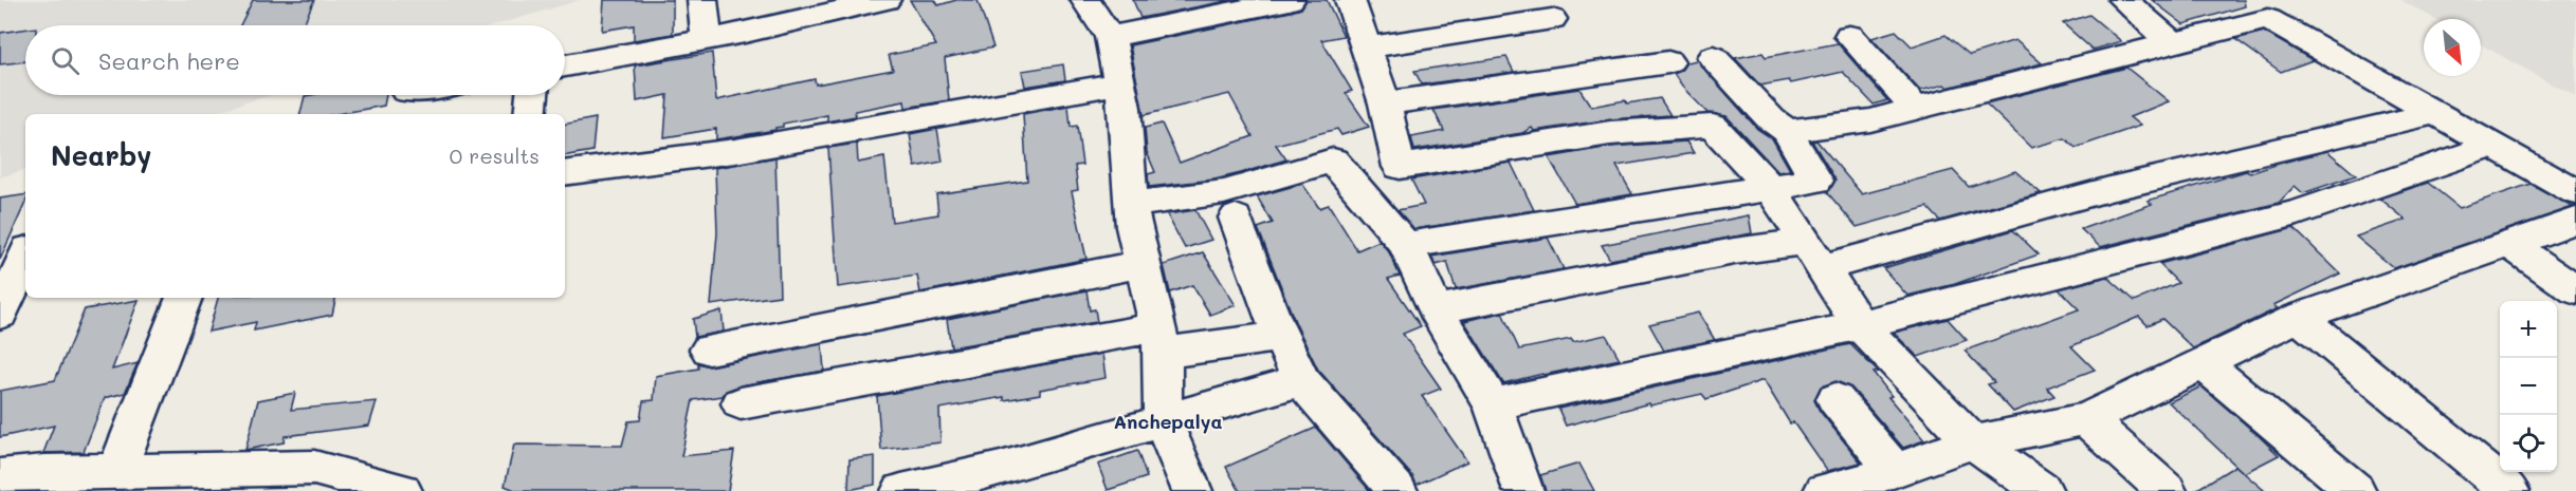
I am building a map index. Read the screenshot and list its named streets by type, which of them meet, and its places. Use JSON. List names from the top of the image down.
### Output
{
  "districts": ["Anchepalya"],
  "north": "bottom right",
  "page": {
    "search": "Search here",
    "heading": ["Nearby", "0 results"],
    "map_buttons": ["+", "−"]
  }
}
